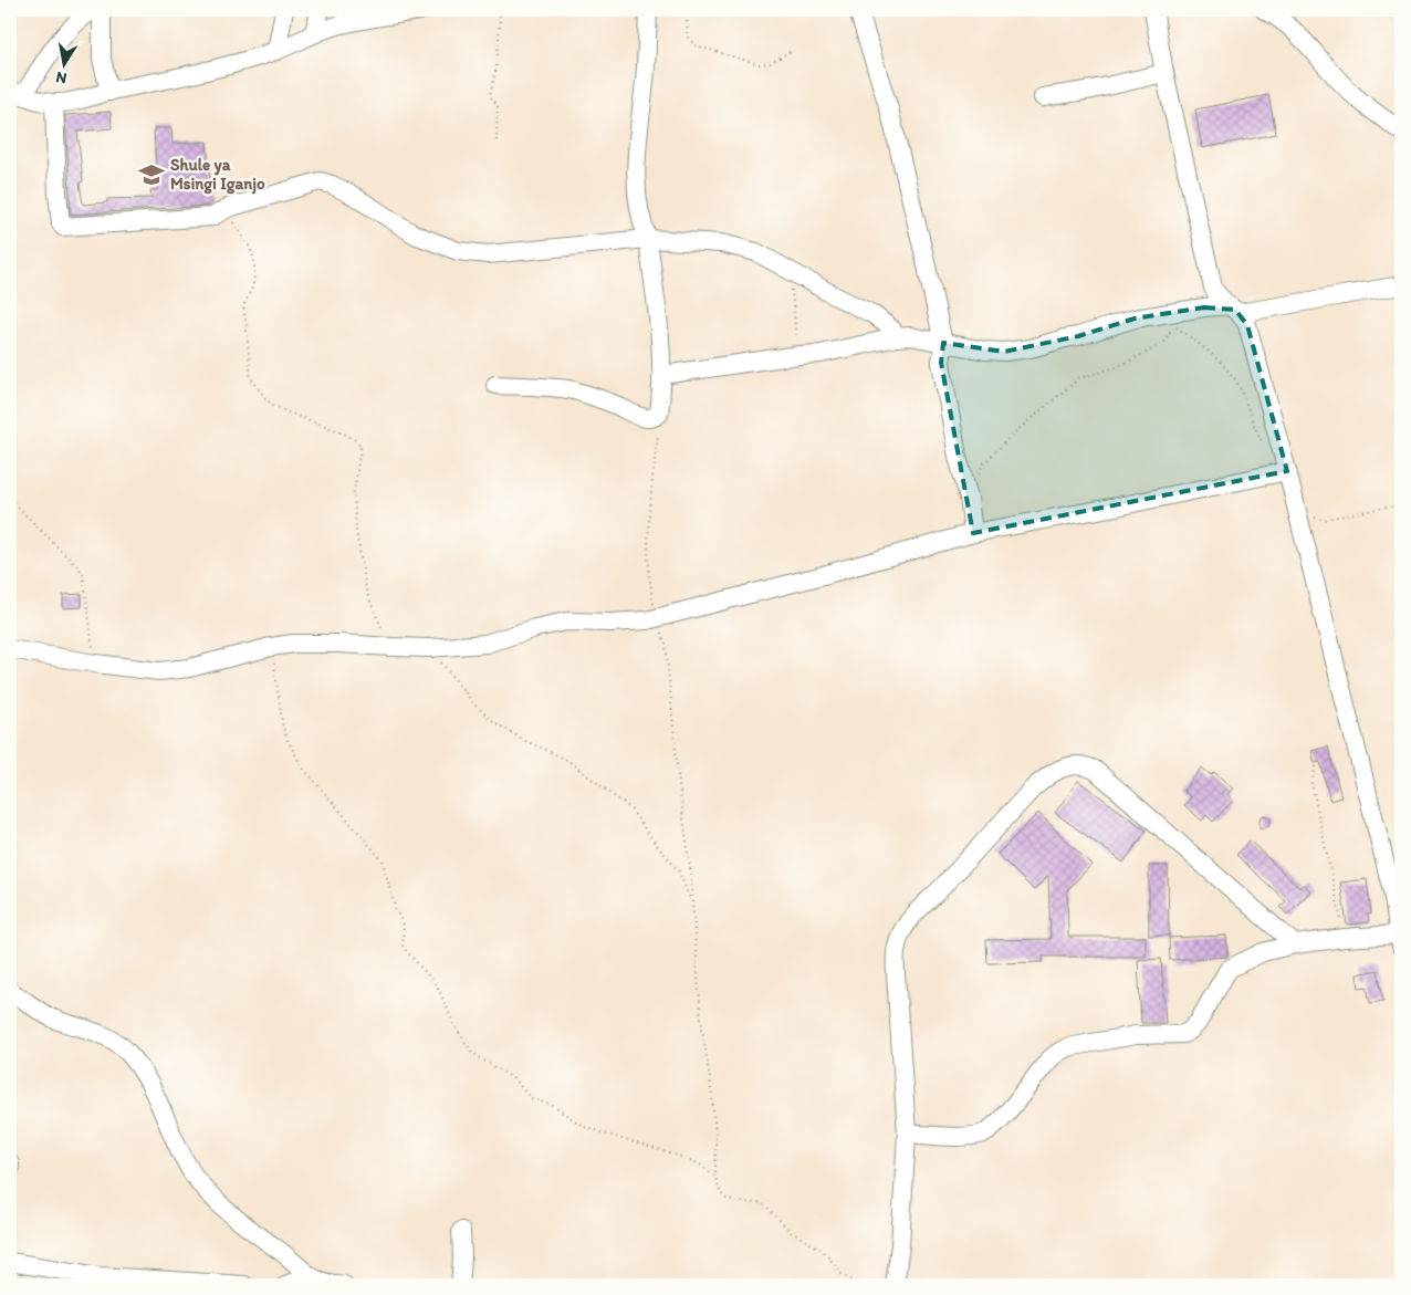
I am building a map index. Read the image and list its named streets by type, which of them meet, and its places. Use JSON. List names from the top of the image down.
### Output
{
  "places": {
    "school or university": ["Shule ya Msingi Iganjo"]
  },
  "north": "bottom"
}
